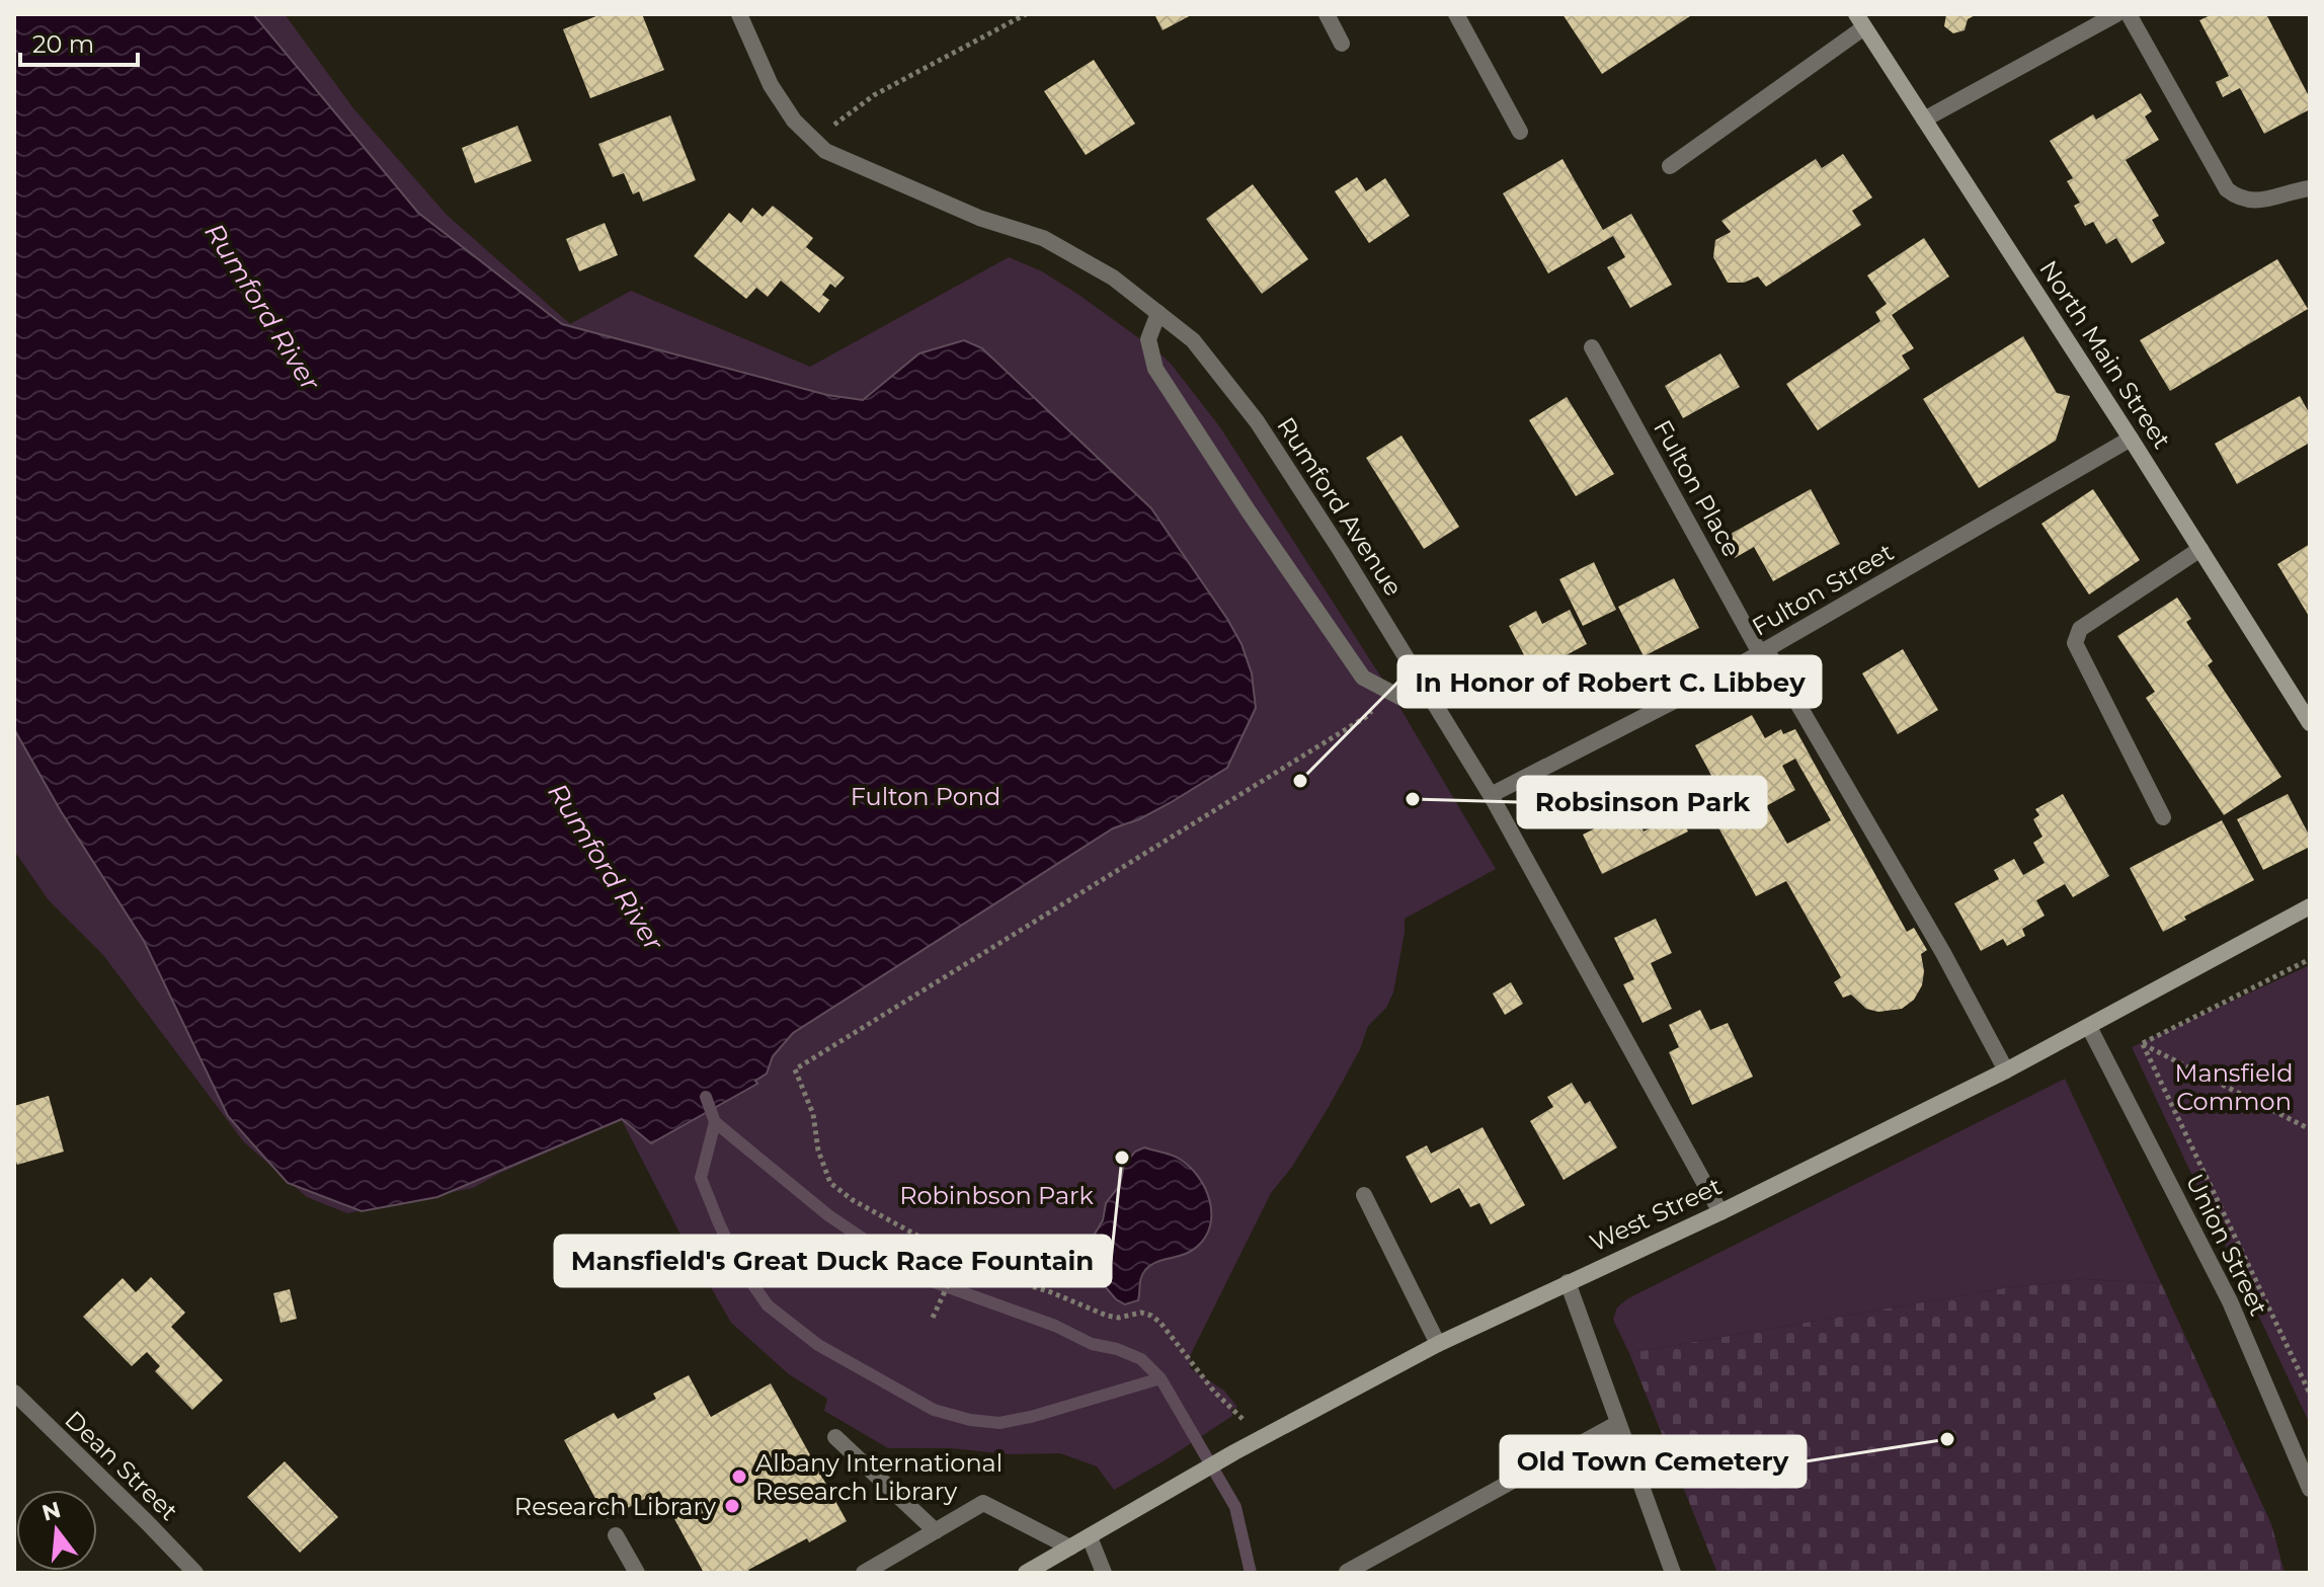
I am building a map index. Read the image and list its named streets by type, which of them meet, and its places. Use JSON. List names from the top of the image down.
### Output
{
  "streets": {
    "main road": ["North Main Street", "West Street"],
    "street": [
      "Fulton Place",
      "Rumford Avenue",
      "Fulton Street",
      "Union Street",
      "Dean Street"
    ]
  },
  "crossings": [
    ["North Main Street", "Fulton Street"],
    ["Fulton Place", "Fulton Street"],
    ["Fulton Place", "West Street"],
    ["Rumford Avenue", "Fulton Street"],
    ["Rumford Avenue", "West Street"],
    ["West Street", "Union Street"]
  ],
  "water": ["Rumford River"],
  "parks": ["Fulton Pond", "Mansfield Common", "Robinbson Park"],
  "places": [
    "In Honor of Robert C. Libbey",
    "Robsinson Park",
    "Mansfield's Great Duck Race Fountain",
    "Old Town Cemetery",
    "Albany International Research Library",
    "Research Library"
  ],
  "scale_bar": "20 m",
  "north": "top"
}
